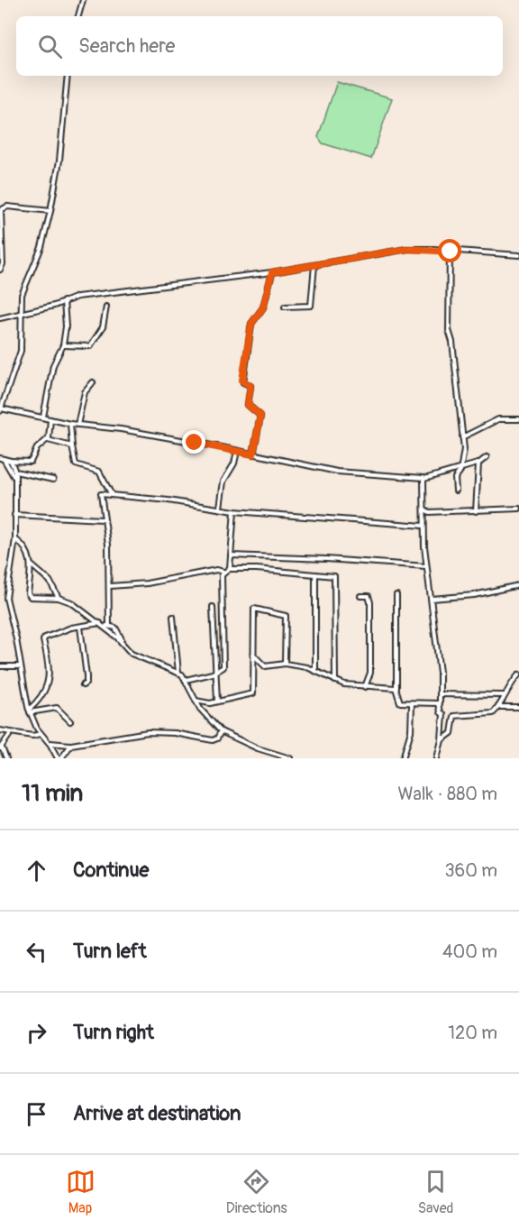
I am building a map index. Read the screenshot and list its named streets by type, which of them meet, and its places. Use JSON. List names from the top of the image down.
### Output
{
  "page": {
    "search": "Search here",
    "heading": ["11 min", "Walk · 880 m"],
    "list": [
      ["Continue", "360 m"],
      ["Turn left", "400 m"],
      ["Turn right", "120 m"],
      "Arrive at destination"
    ],
    "nav": ["Map", "Directions", "Saved"]
  }
}
